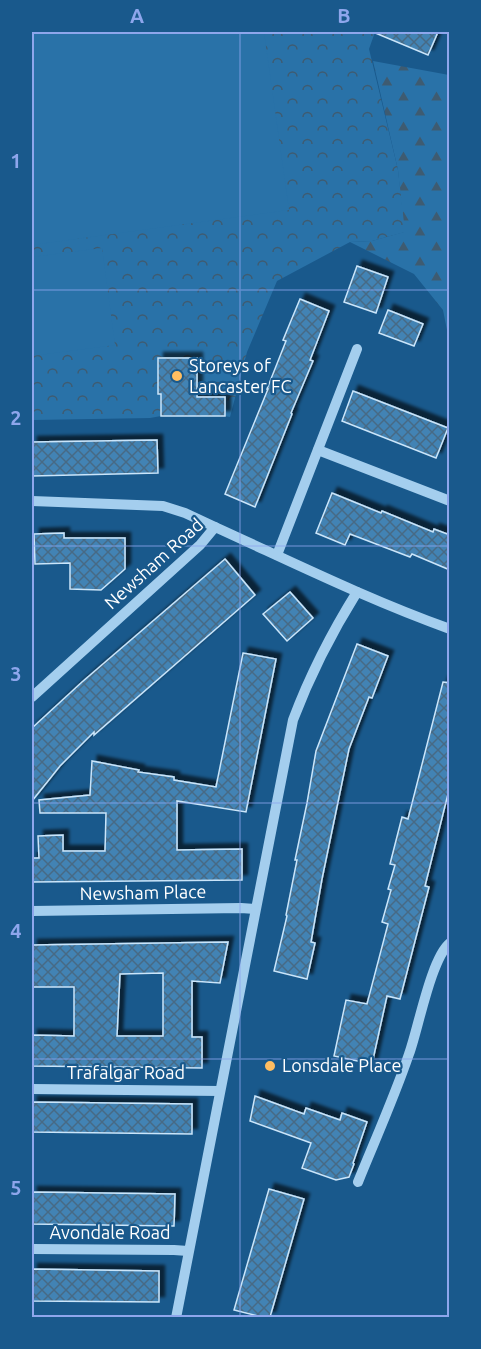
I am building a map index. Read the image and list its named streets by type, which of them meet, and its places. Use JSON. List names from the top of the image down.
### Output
{
  "streets": {
    "street": [
      "Newsham Road",
      "Newsham Place",
      "Trafalgar Road",
      "Avondale Road"
    ]
  },
  "places": ["Storeys of Lancaster FC", "Lonsdale Place"],
  "grid": {
    "columns": ["A", "B"],
    "rows": [
      "1",
      "2",
      "3",
      "4",
      "5"
    ]
  }
}
